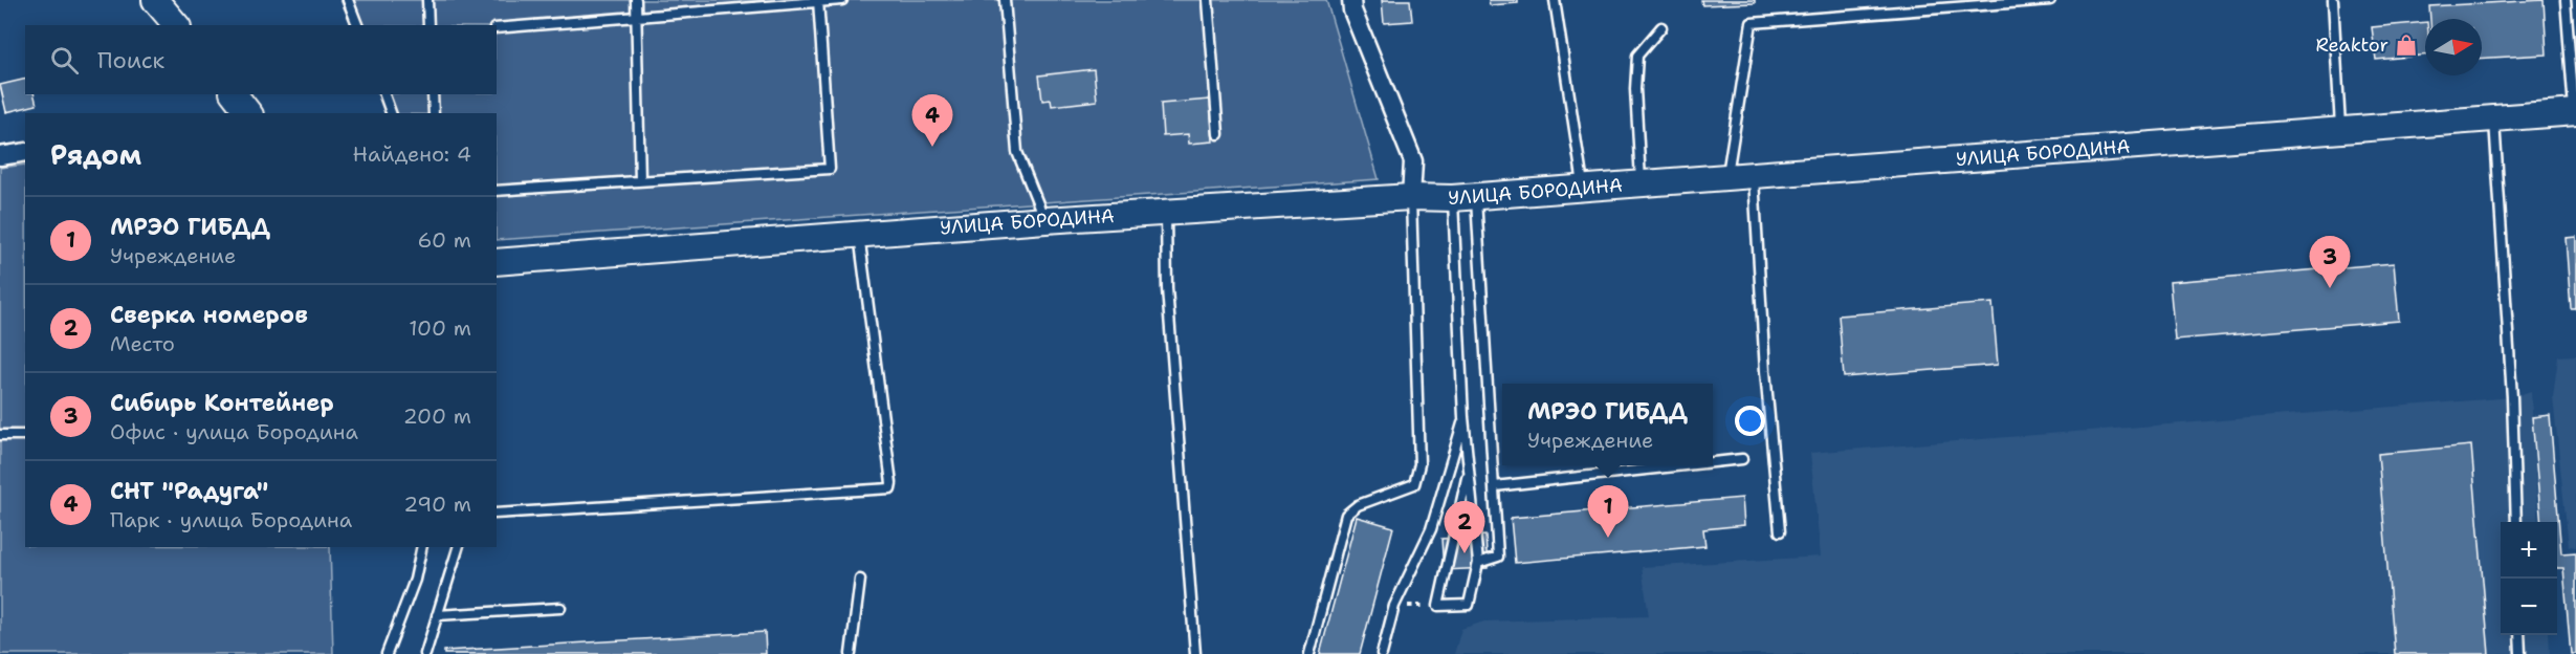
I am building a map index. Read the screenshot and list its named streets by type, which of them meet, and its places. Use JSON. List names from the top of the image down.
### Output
{
  "streets": {
    "main road": ["УЛИЦА БОРОДИНА"]
  },
  "places": {
    "shop": ["Reaktor"]
  },
  "north": "right",
  "page": {
    "search": "Поиск",
    "pins": [
      "4",
      "3",
      "1",
      "2"
    ],
    "heading": ["Рядом", "Найдено: 4"],
    "list": [
      {
        "mark": "1",
        "name": "МРЭО ГИБДД",
        "note": "Учреждение",
        "value": "60 m"
      },
      {
        "mark": "2",
        "name": "Сверка номеров",
        "note": "Место",
        "value": "100 m"
      },
      {
        "mark": "3",
        "name": "Сибирь Контейнер",
        "note": "Офис · улица Бородина",
        "value": "200 m"
      },
      {
        "mark": "4",
        "name": "СНТ \"Радуга\"",
        "note": "Парк · улица Бородина",
        "value": "290 m"
      }
    ],
    "popup": ["МРЭО ГИБДД", "Учреждение"],
    "map_buttons": ["+", "−"]
  }
}
